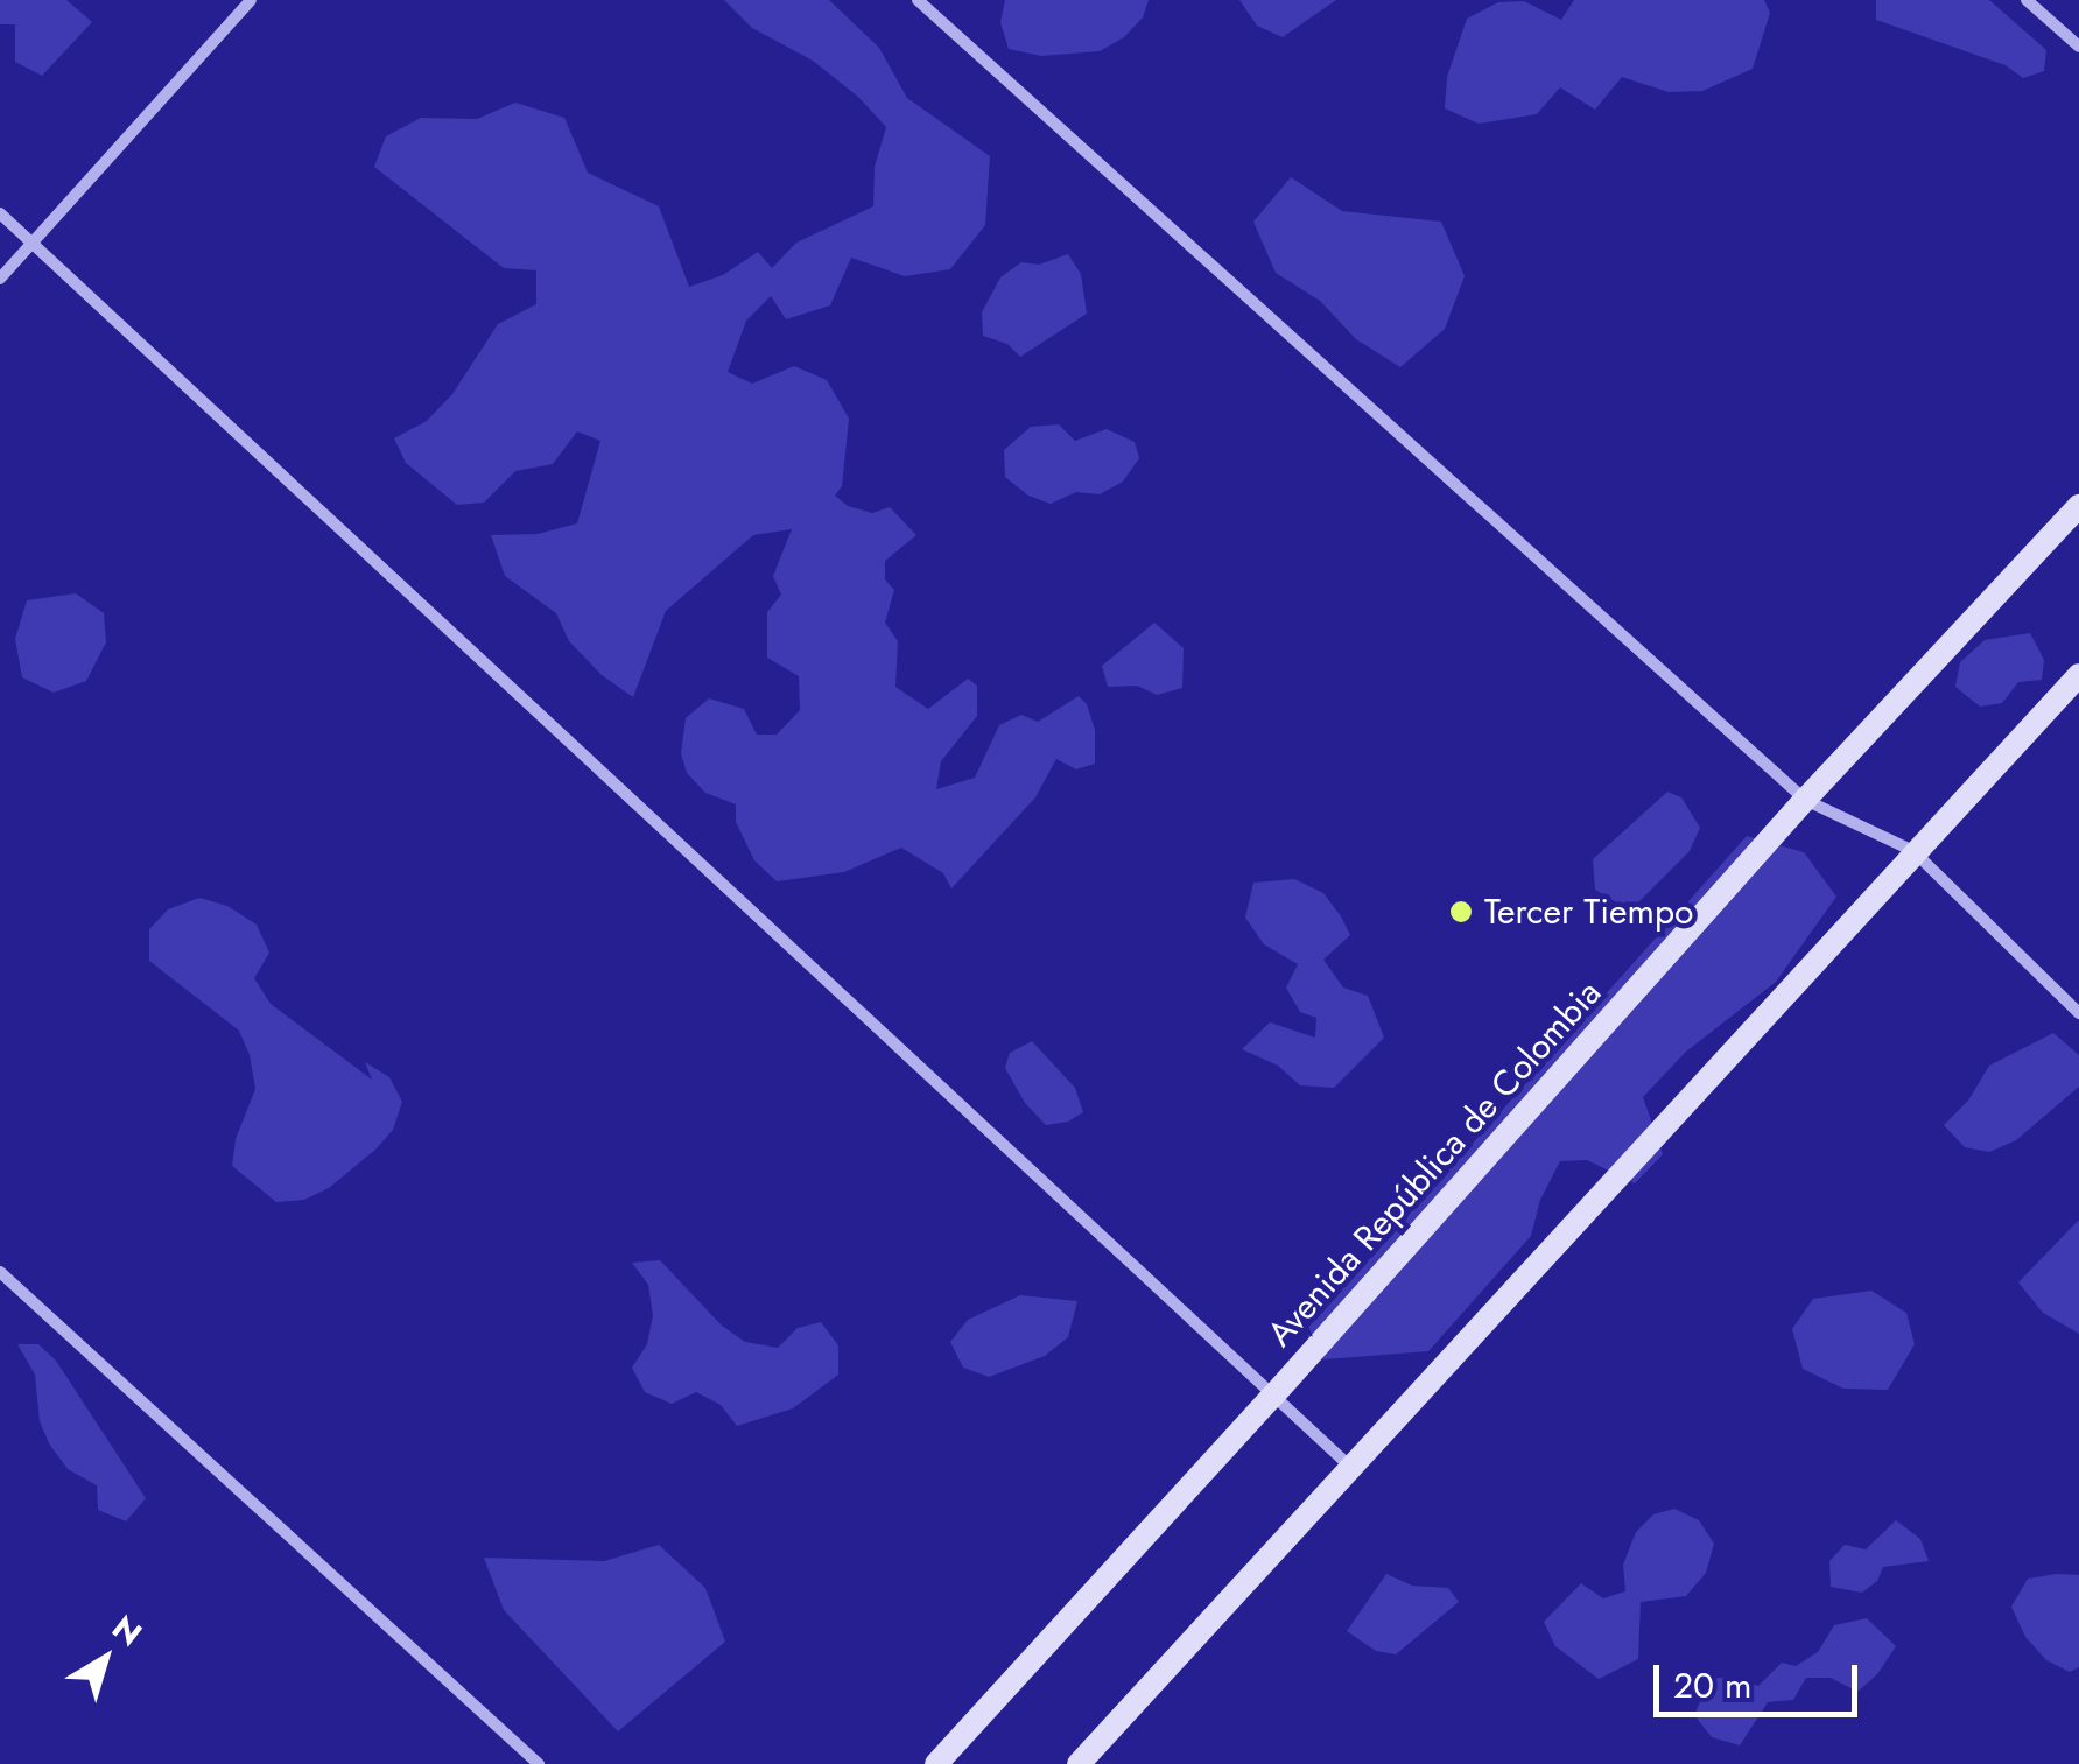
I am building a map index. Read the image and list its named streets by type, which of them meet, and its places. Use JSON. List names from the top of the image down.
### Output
{
  "streets": {
    "street": ["Avenida República de Colombia"]
  },
  "places": ["Tercer Tiempo"],
  "scale_bar": "20 m",
  "north": "top right"
}
